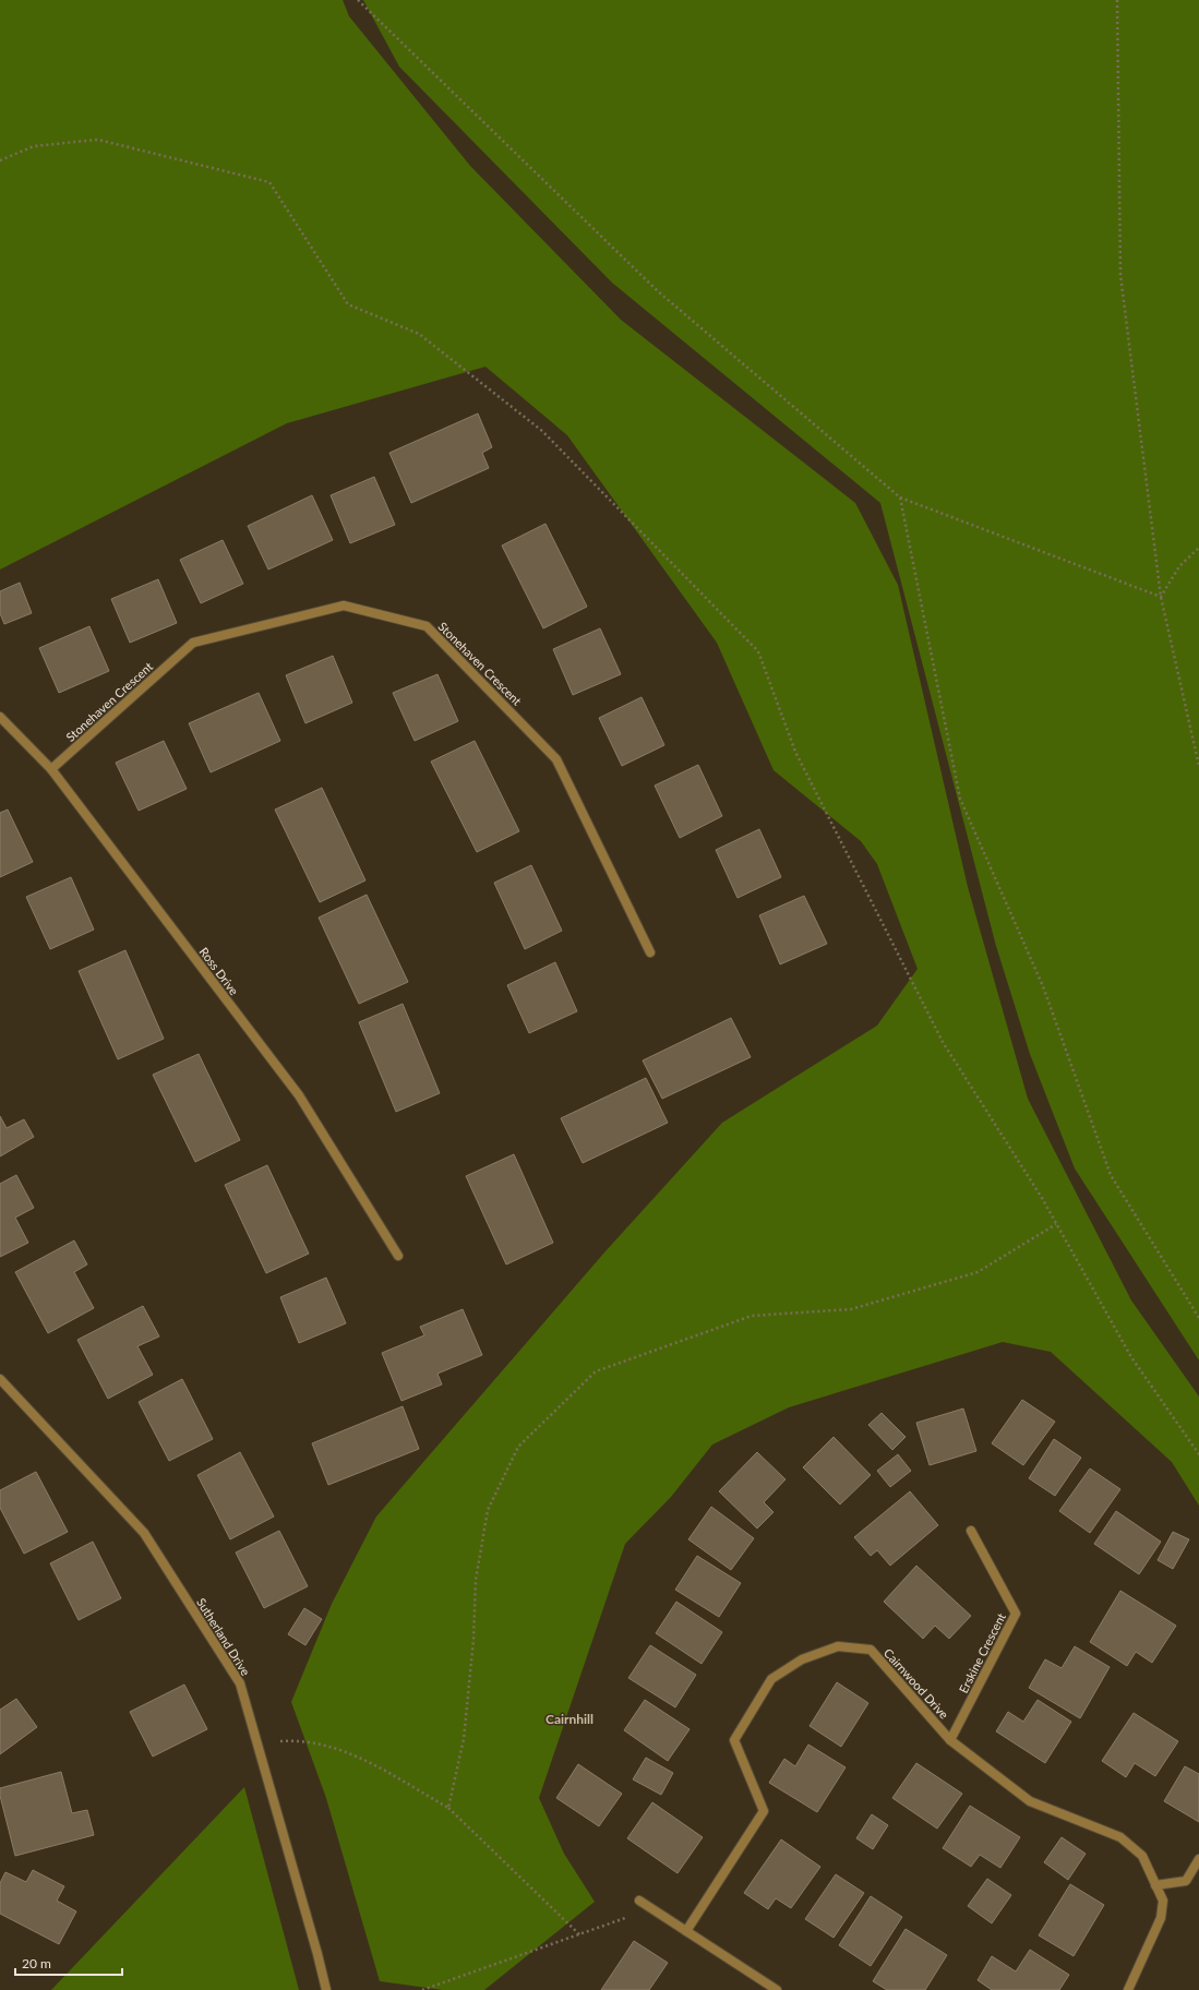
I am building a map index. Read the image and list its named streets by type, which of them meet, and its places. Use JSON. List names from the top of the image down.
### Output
{
  "streets": {
    "street": [
      "Stonehaven Crescent",
      "Ross Drive",
      "Sutherland Drive",
      "Erskine Crescent",
      "Cairnwood Drive"
    ]
  },
  "crossings": [
    ["Stonehaven Crescent", "Ross Drive"],
    ["Erskine Crescent", "Cairnwood Drive"]
  ],
  "districts": ["Cairnhill"],
  "scale_bar": "20 m"
}
